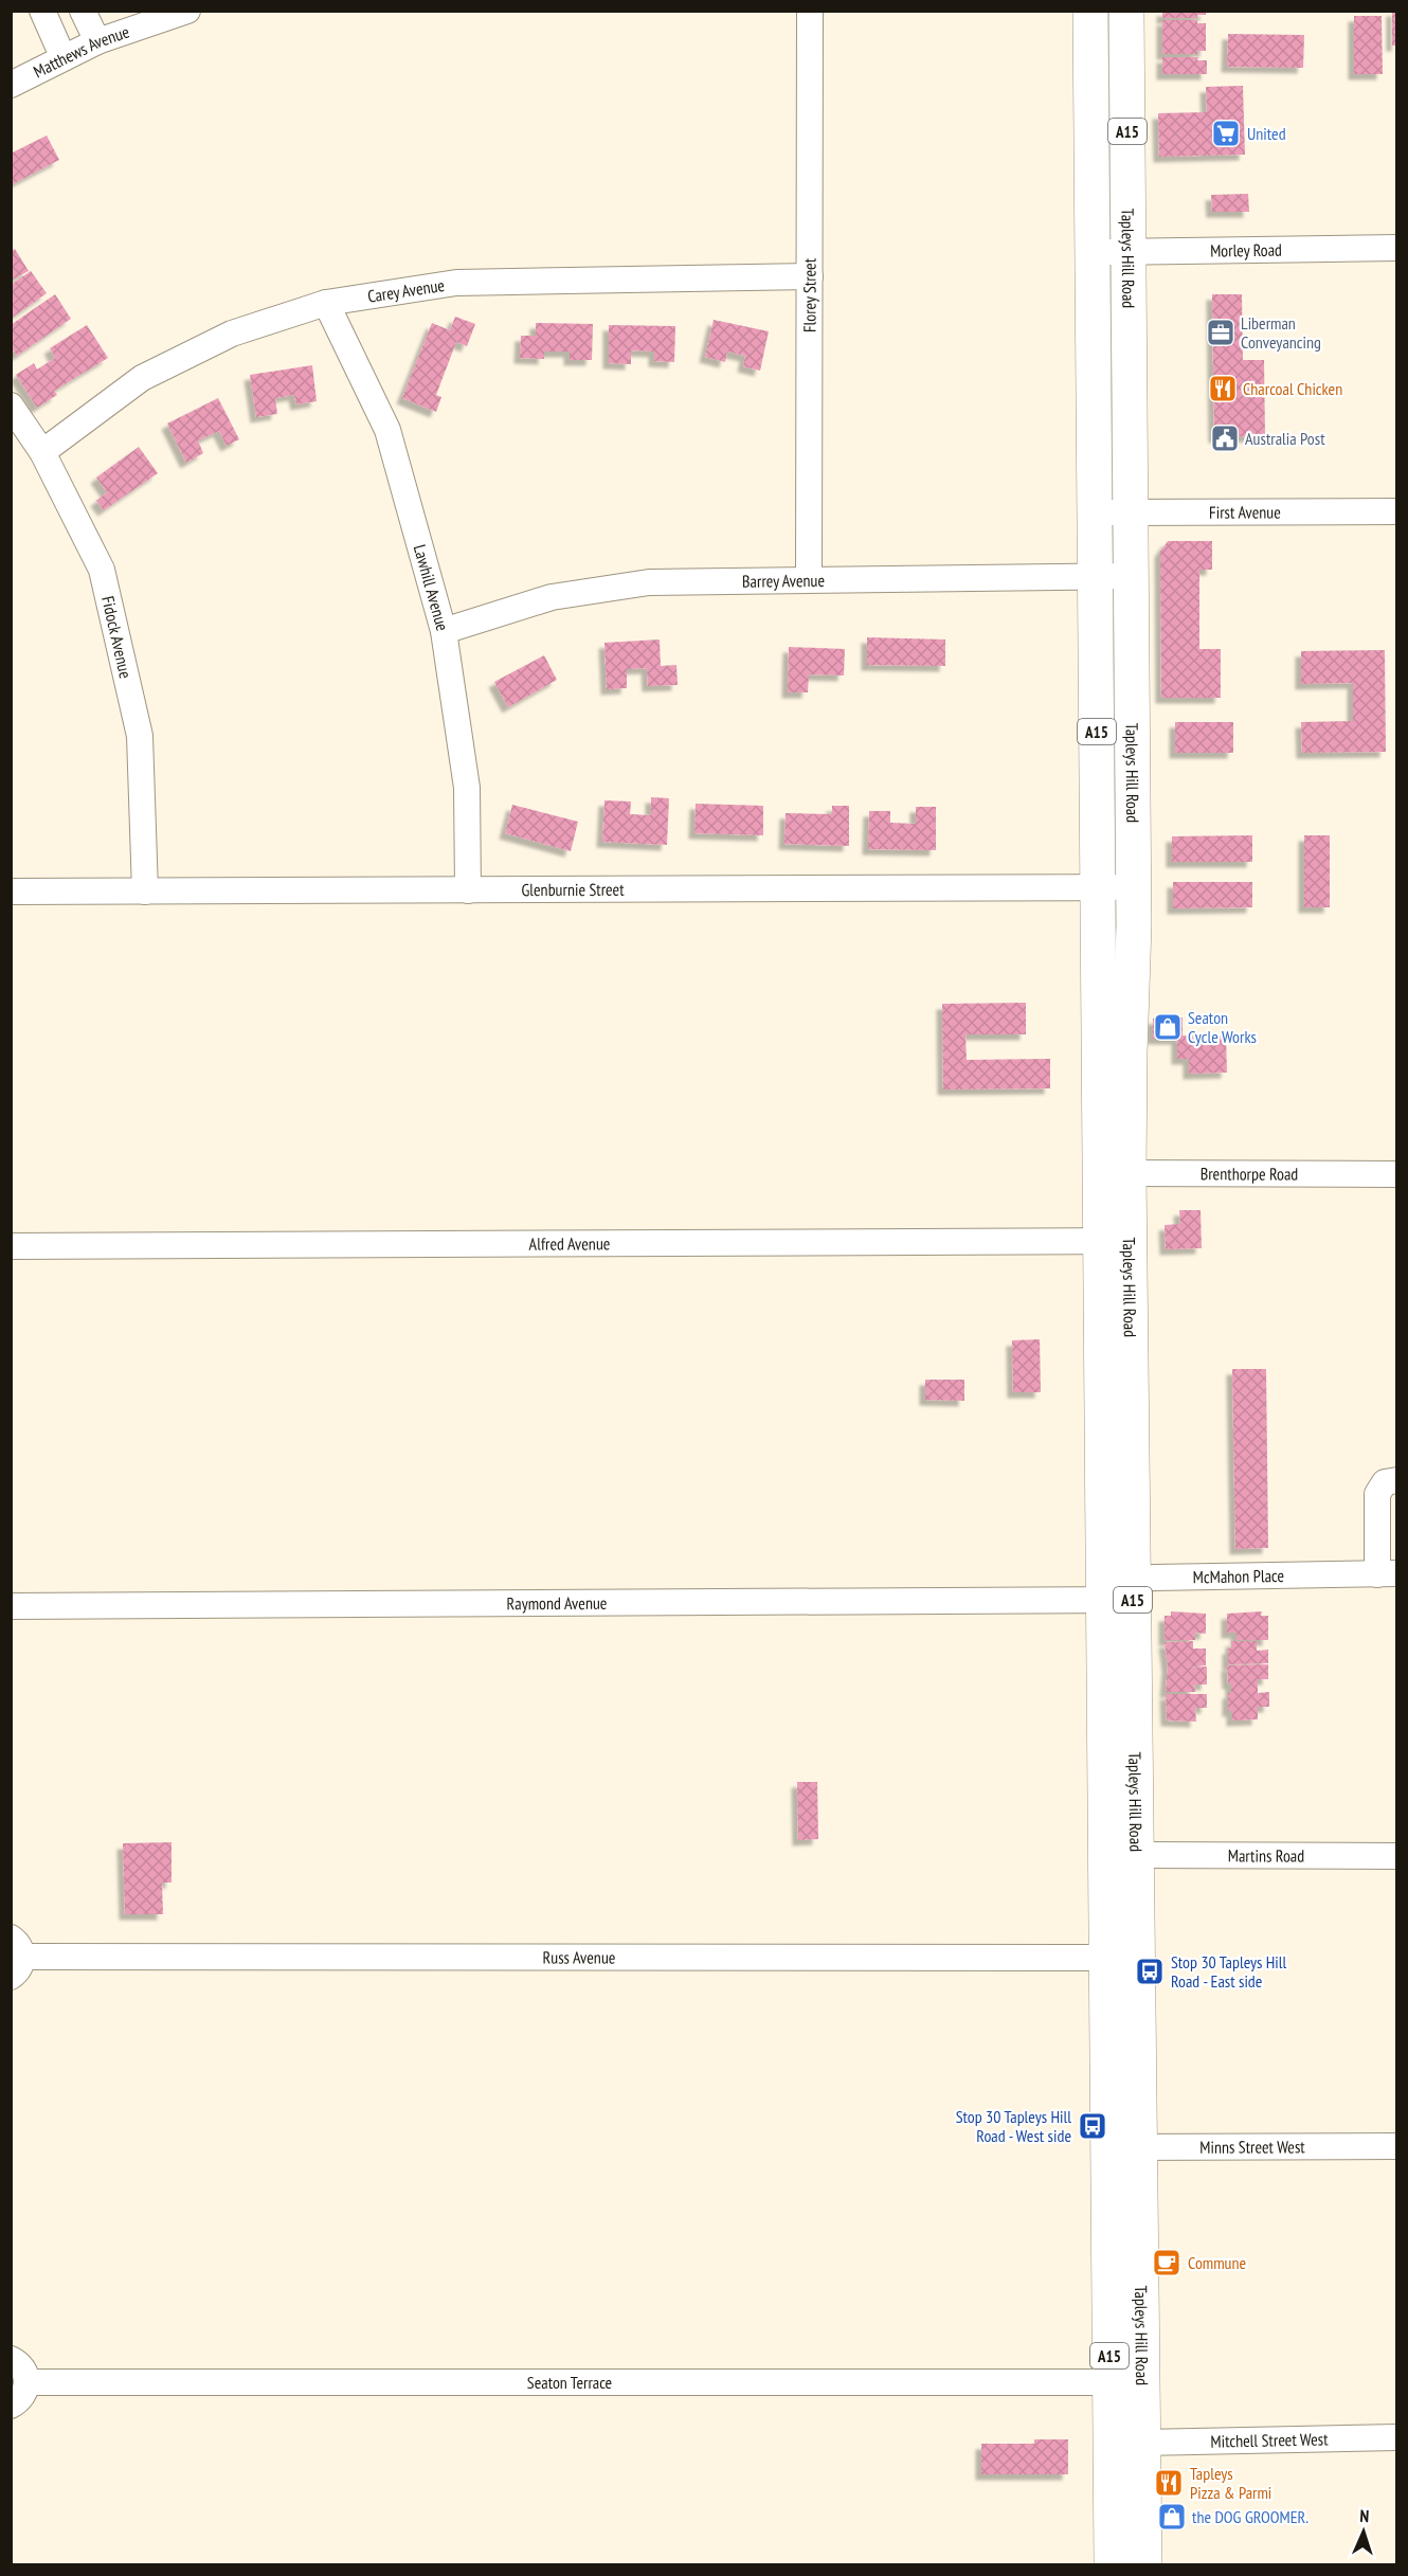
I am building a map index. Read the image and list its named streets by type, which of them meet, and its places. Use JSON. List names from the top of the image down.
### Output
{
  "streets": {
    "main road": ["A15", "Tapleys Hill Road"],
    "street": [
      "Matthews Avenue",
      "Morley Road",
      "Carey Avenue",
      "Florey Street",
      "First Avenue",
      "Barrey Avenue",
      "Lawhill Avenue",
      "Fidock Avenue",
      "Glenburnie Street",
      "Brenthorpe Road",
      "Alfred Avenue",
      "McMahon Place",
      "Raymond Avenue",
      "Martins Road",
      "Russ Avenue",
      "Minns Street West",
      "Seaton Terrace",
      "Mitchell Street West"
    ]
  },
  "crossings": [
    ["Morley Road", "Tapleys Hill Road"],
    ["Tapleys Hill Road", "First Avenue"],
    ["Tapleys Hill Road", "Barrey Avenue"],
    ["Tapleys Hill Road", "Glenburnie Street"],
    ["Tapleys Hill Road", "Brenthorpe Road"],
    ["Tapleys Hill Road", "Alfred Avenue"],
    ["Tapleys Hill Road", "McMahon Place"],
    ["Tapleys Hill Road", "Raymond Avenue"],
    ["Tapleys Hill Road", "Martins Road"],
    ["Tapleys Hill Road", "Russ Avenue"],
    ["Tapleys Hill Road", "Minns Street West"],
    ["Tapleys Hill Road", "Seaton Terrace"],
    ["Tapleys Hill Road", "Mitchell Street West"],
    ["Carey Avenue", "Florey Street"],
    ["Carey Avenue", "Lawhill Avenue"],
    ["Carey Avenue", "Fidock Avenue"],
    ["Florey Street", "Barrey Avenue"],
    ["Barrey Avenue", "Lawhill Avenue"],
    ["Lawhill Avenue", "Glenburnie Street"],
    ["Fidock Avenue", "Glenburnie Street"]
  ],
  "places": {
    "supermarket": ["United"],
    "office": ["Liberman Conveyancing"],
    "restaurant": ["Charcoal Chicken", "Tapleys Pizza & Parmi"],
    "public building": ["Australia Post"],
    "shop": ["Seaton Cycle Works", "the DOG GROOMER."],
    "bus stop": ["Stop 30 Tapleys Hill Road - East side", "Stop 30 Tapleys Hill Road - West side"],
    "cafe": ["Commune"]
  },
  "north": "top"
}
